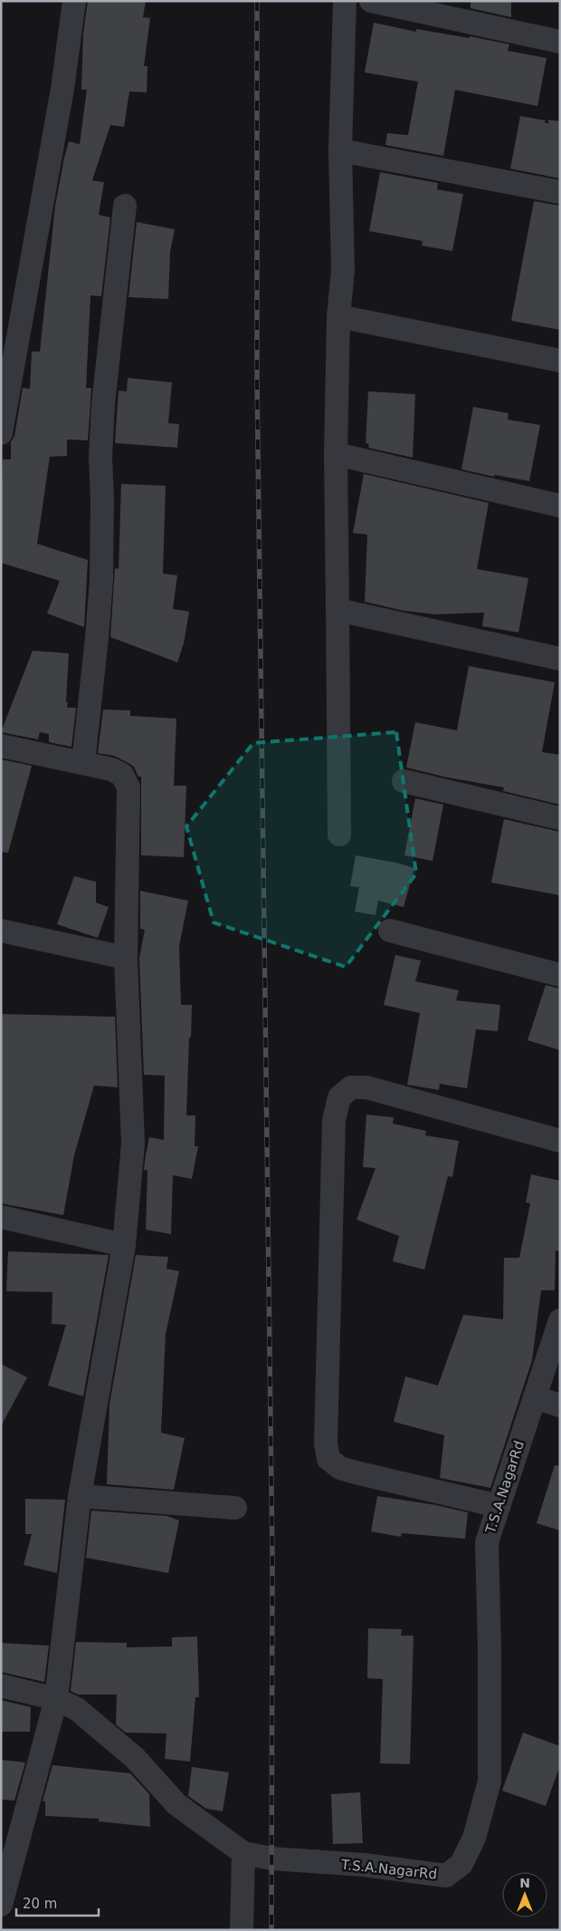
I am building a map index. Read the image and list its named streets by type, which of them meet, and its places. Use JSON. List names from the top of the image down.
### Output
{
  "streets": {
    "street": ["T.S.A.NagarRd"]
  },
  "scale_bar": "20 m",
  "north": "top"
}
